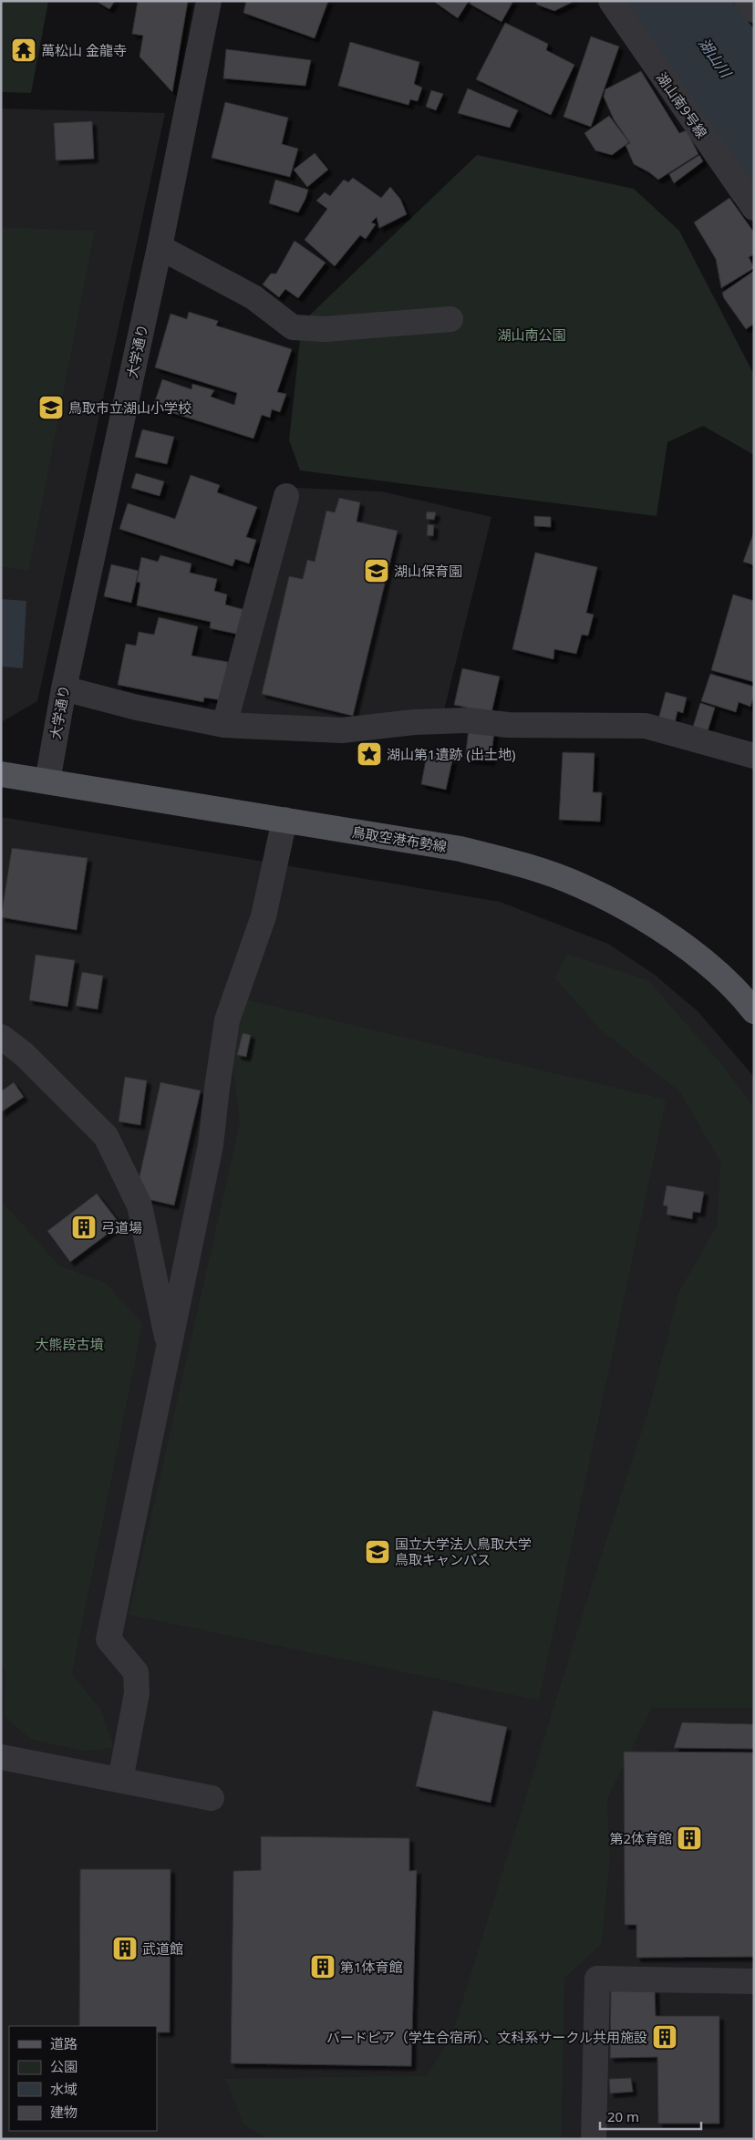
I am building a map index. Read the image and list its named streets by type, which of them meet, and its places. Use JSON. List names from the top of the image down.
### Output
{
  "streets": {
    "main road": ["鳥取空港布勢線"],
    "street": ["湖山南9号線", "大学通り"]
  },
  "crossings": [
    ["大学通り", "鳥取空港布勢線"]
  ],
  "water": ["湖山川"],
  "parks": ["湖山南公園", "大熊段古墳"],
  "places": {
    "temple": ["萬松山 金龍寺"],
    "school or university": ["鳥取市立湖山小学校", "湖山保育園", "国立大学法人鳥取大学 鳥取キャンパス"],
    "place": ["湖山第1遺跡 (出土地)"],
    "building": [
      "弓道場",
      "第2体育館",
      "武道館",
      "第1体育館",
      "バードピア（学生合宿所）、文科系サークル共用施設"
    ]
  },
  "legend": [
    "道路",
    "公園",
    "水域",
    "建物"
  ],
  "scale_bar": "20 m"
}
